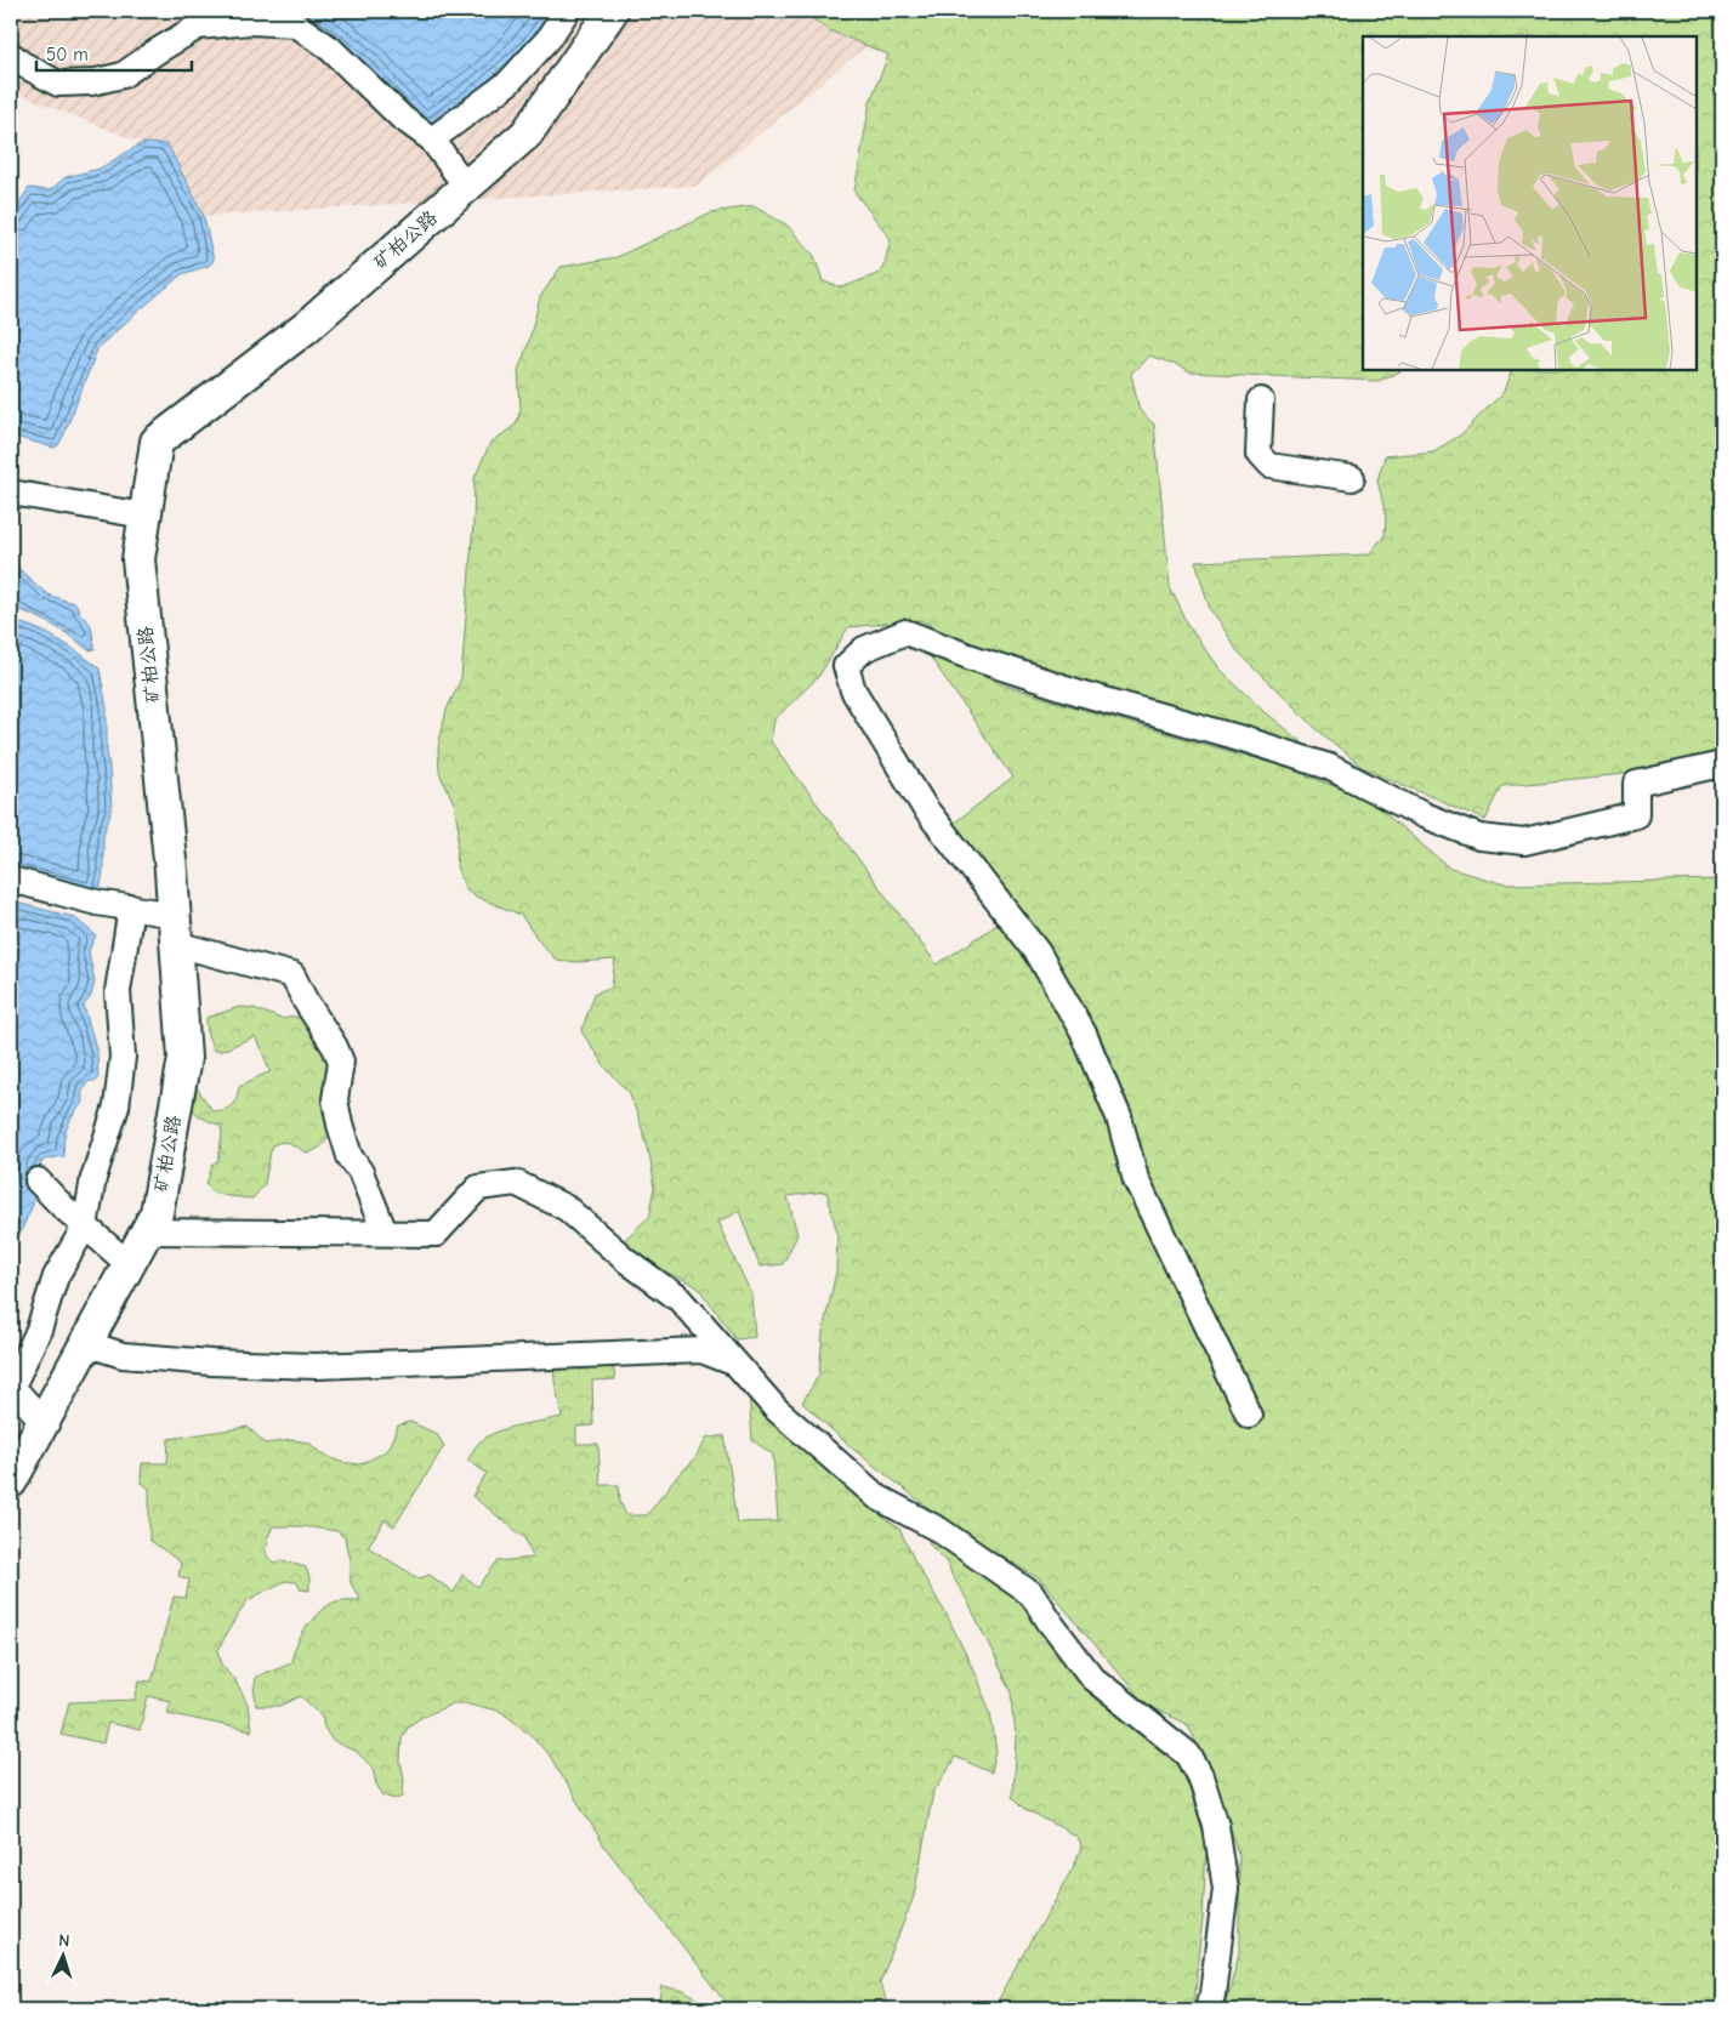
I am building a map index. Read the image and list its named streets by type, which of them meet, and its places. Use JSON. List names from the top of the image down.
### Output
{
  "streets": {
    "street": ["矿柏公路"]
  },
  "scale_bar": "50 m",
  "north": "top"
}
